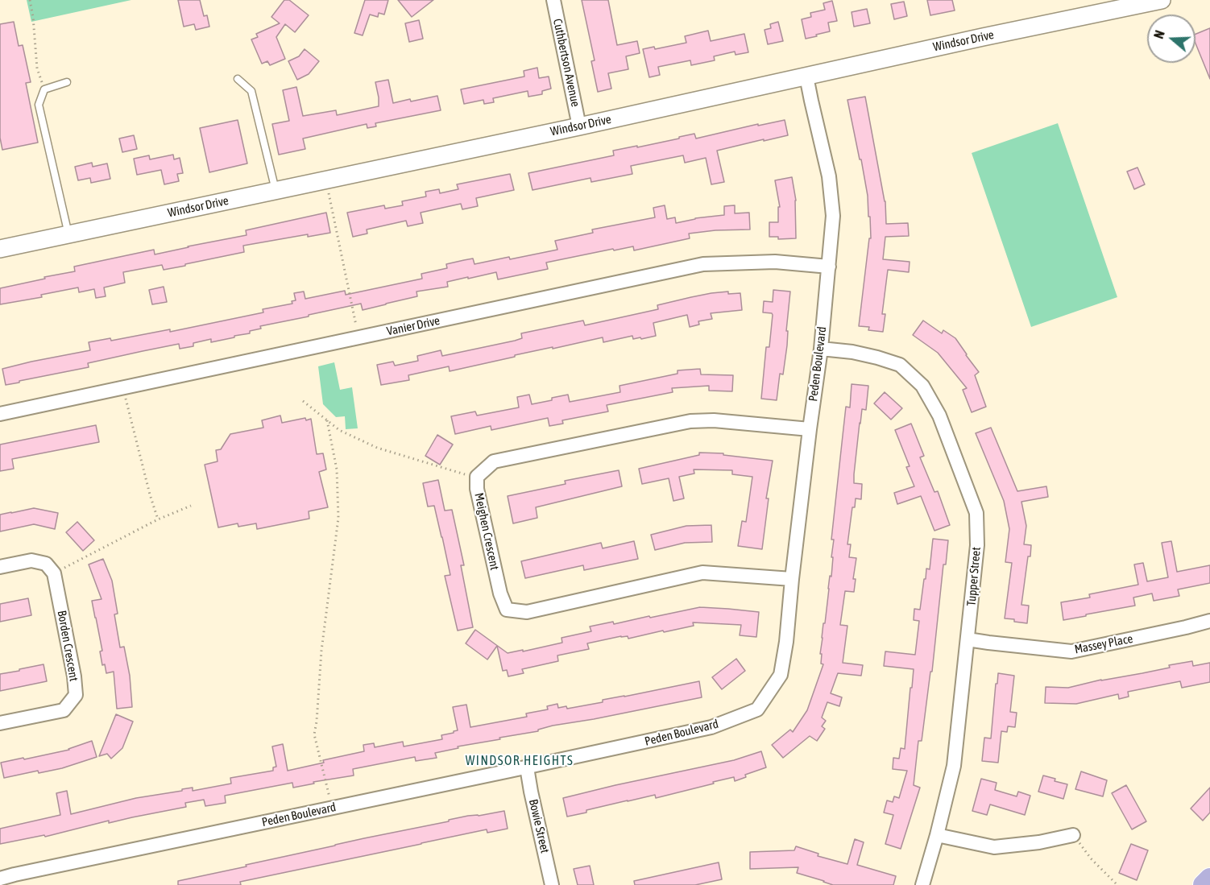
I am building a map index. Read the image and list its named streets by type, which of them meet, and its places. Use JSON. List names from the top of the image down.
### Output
{
  "streets": {
    "street": [
      "Windsor Drive",
      "Cuthbertson Avenue",
      "Vanier Drive",
      "Peden Boulevard",
      "Meighen Crescent",
      "Tupper Street",
      "Massey Place",
      "Borden Crescent",
      "Bowie Street"
    ]
  },
  "crossings": [
    ["Windsor Drive", "Cuthbertson Avenue"],
    ["Windsor Drive", "Peden Boulevard"],
    ["Vanier Drive", "Peden Boulevard"],
    ["Peden Boulevard", "Meighen Crescent"],
    ["Peden Boulevard", "Tupper Street"],
    ["Peden Boulevard", "Bowie Street"],
    ["Tupper Street", "Massey Place"]
  ],
  "districts": ["WINDSOR HEIGHTS"],
  "north": "left"
}
